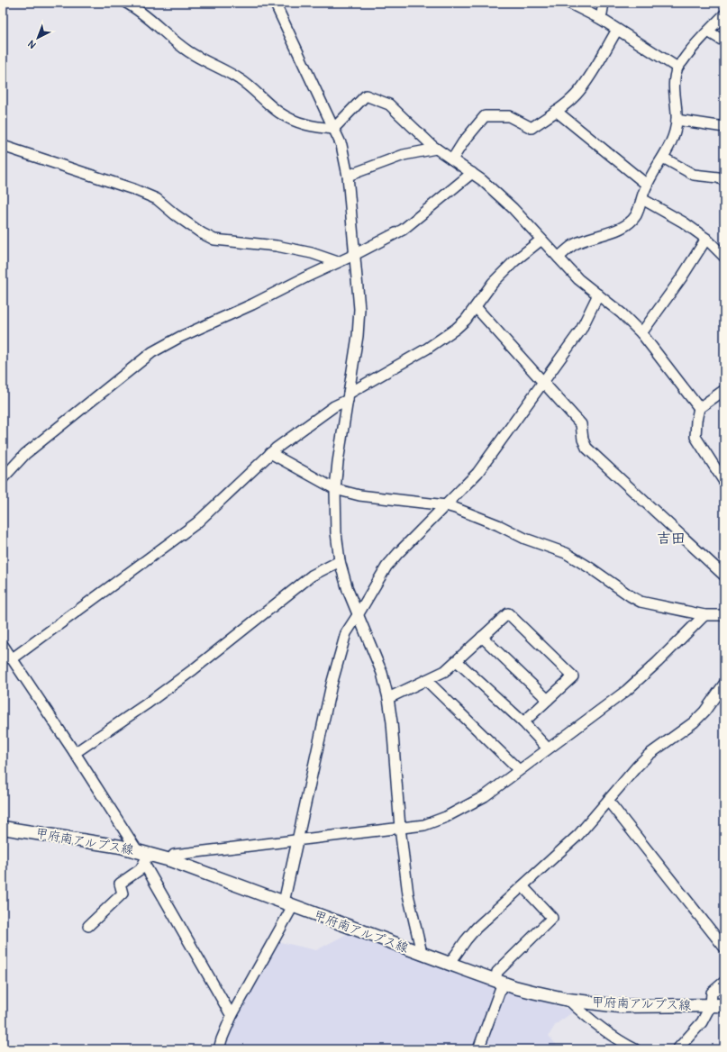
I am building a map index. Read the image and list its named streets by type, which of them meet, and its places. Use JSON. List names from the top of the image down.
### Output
{
  "streets": {
    "main road": ["甲府南アルプス線"]
  },
  "districts": ["吉田"],
  "north": "bottom left"
}
